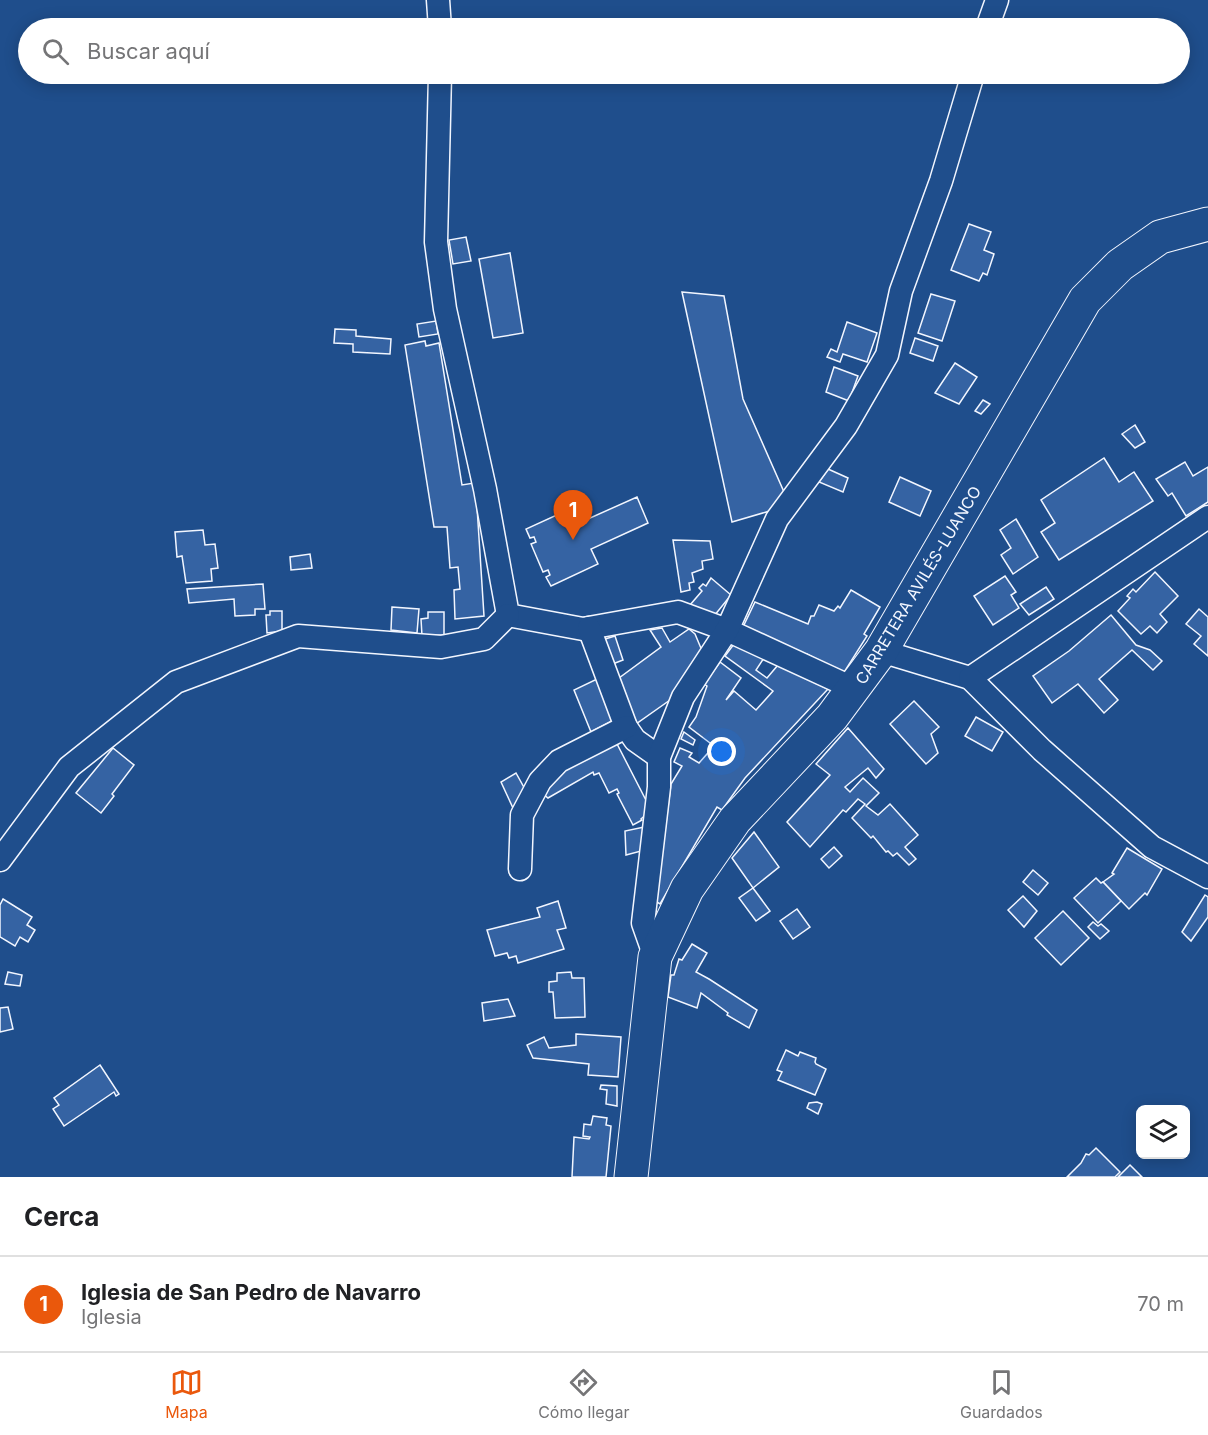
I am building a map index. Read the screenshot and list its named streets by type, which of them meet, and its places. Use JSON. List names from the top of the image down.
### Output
{
  "streets": {
    "main road": ["CARRETERA AVILÉS-LUANCO"]
  },
  "page": {
    "search": "Buscar aquí",
    "pins": "1",
    "heading": "Cerca",
    "list": [
      {
        "mark": "1",
        "name": "Iglesia de San Pedro de Navarro",
        "note": "Iglesia",
        "value": "70 m"
      }
    ],
    "nav": ["Mapa", "Cómo llegar", "Guardados"]
  }
}
